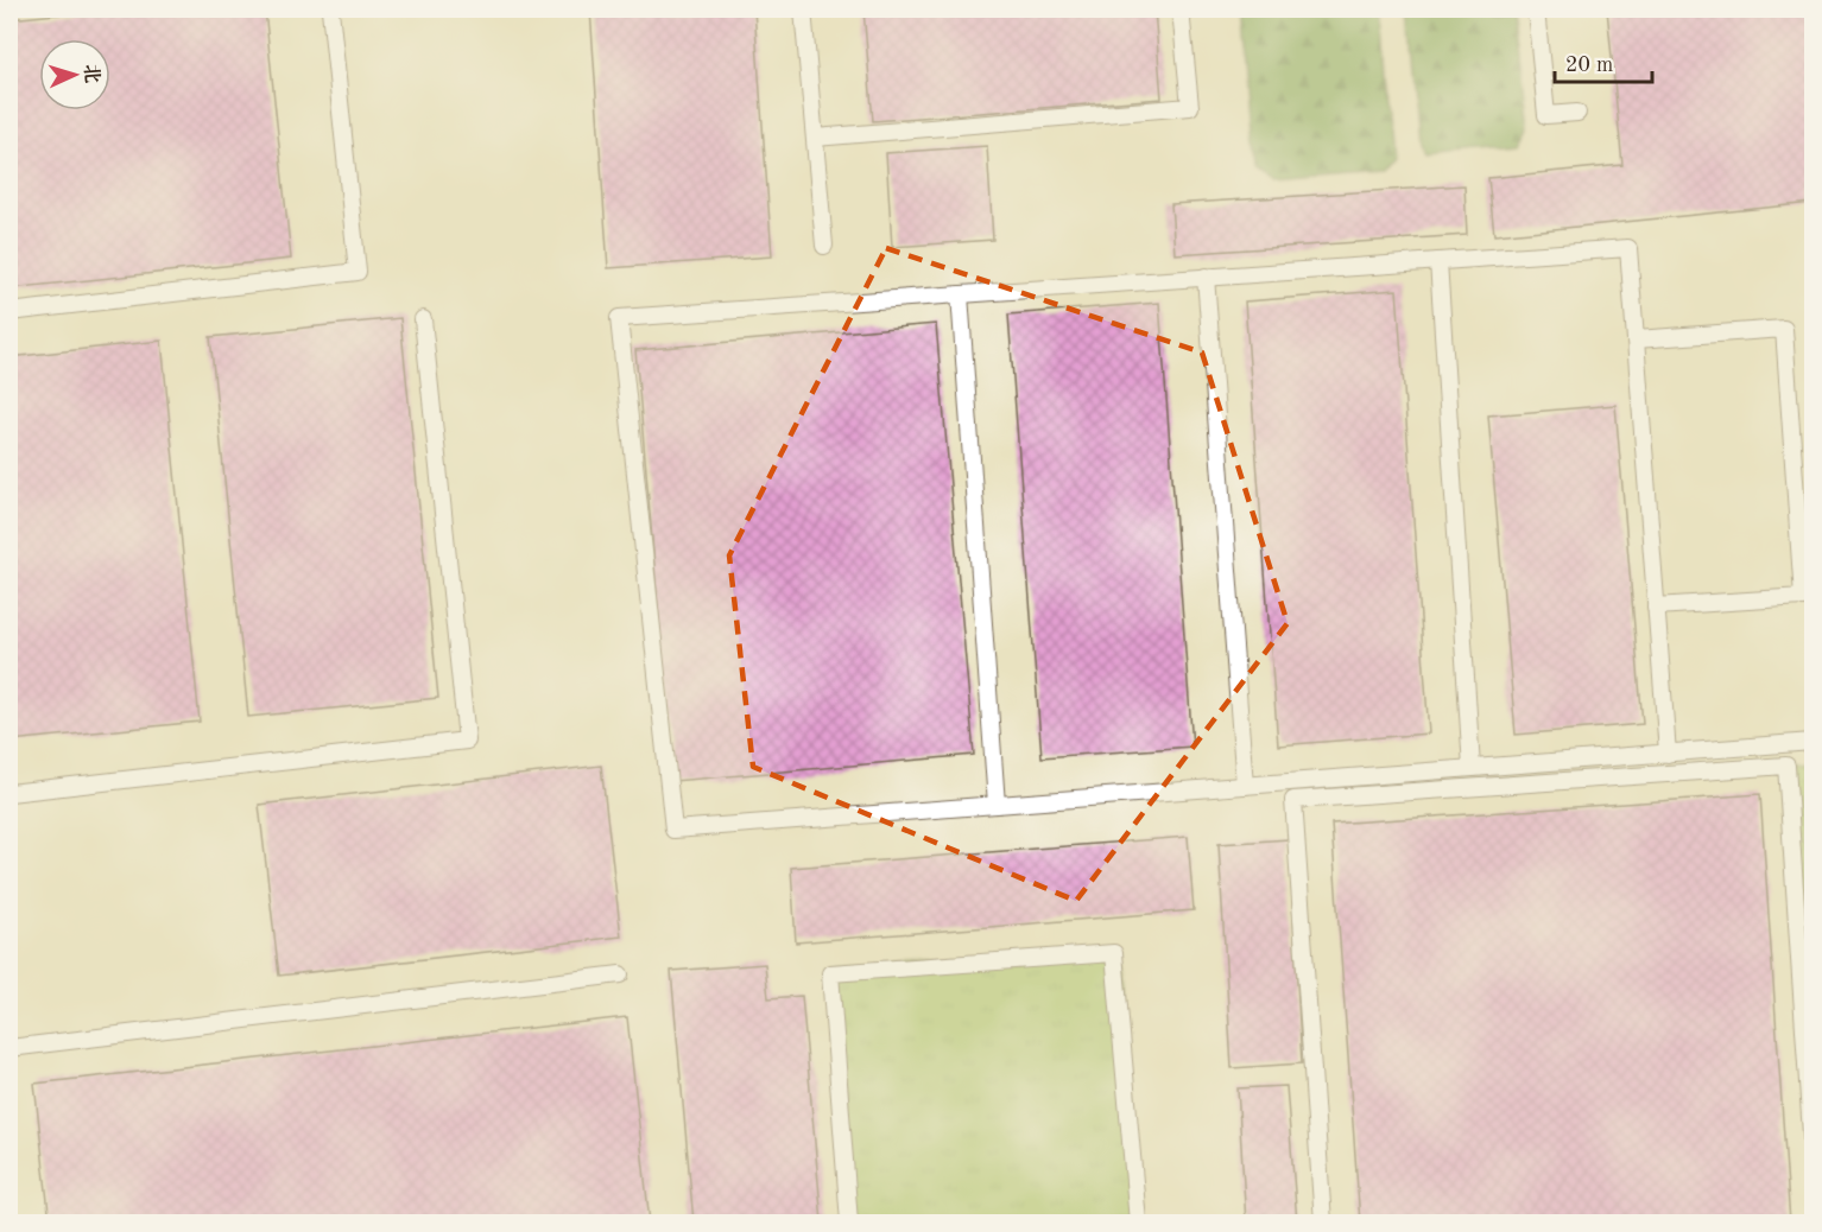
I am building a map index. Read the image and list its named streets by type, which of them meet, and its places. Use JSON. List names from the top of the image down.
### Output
{
  "scale_bar": "20 m",
  "north": "right"
}
